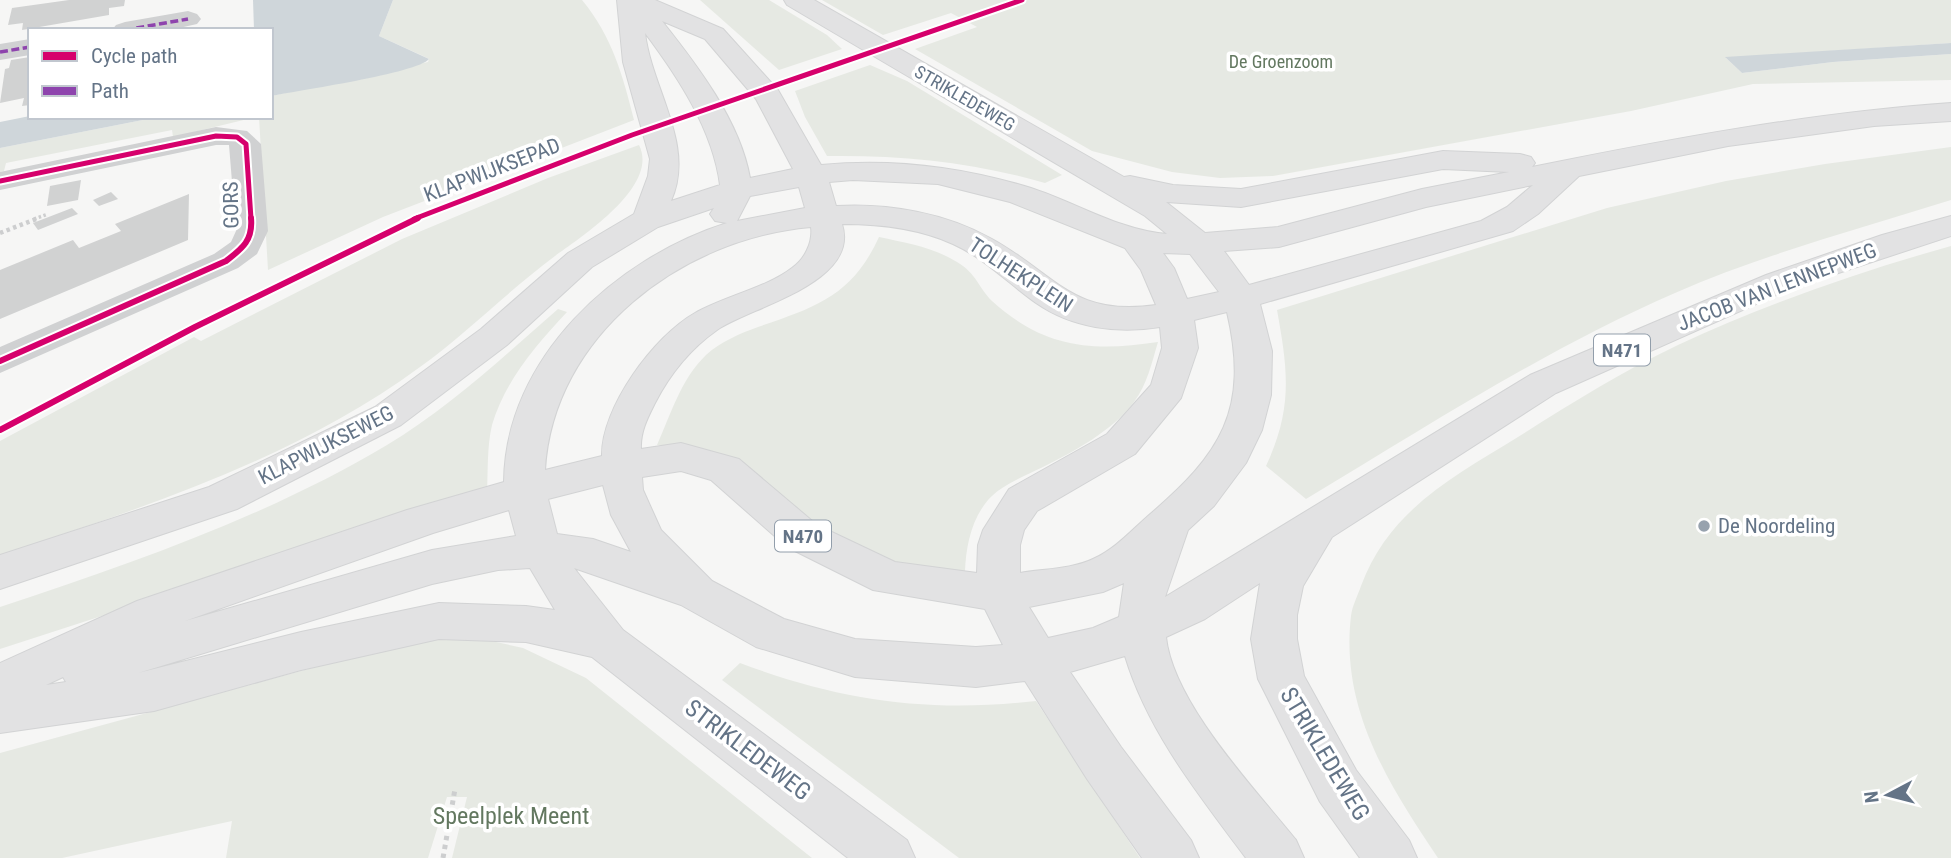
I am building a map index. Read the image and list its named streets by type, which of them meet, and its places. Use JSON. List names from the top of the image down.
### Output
{
  "streets": {
    "main road": [
      "STRIKLEDEWEG",
      "TOLHEKPLEIN",
      "JACOB VAN LENNEPWEG",
      "N471",
      "KLAPWIJKSEWEG",
      "N470"
    ],
    "street": ["GORS"],
    "cycle path": ["KLAPWIJKSEPAD"]
  },
  "crossings": [
    ["STRIKLEDEWEG", "TOLHEKPLEIN"],
    ["STRIKLEDEWEG", "JACOB VAN LENNEPWEG"],
    ["STRIKLEDEWEG", "N470"],
    ["TOLHEKPLEIN", "N470"]
  ],
  "parks": ["De Groenzoom", "Speelplek Meent"],
  "places": ["De Noordeling"],
  "legend": ["Cycle path", "Path"],
  "north": "left"
}
